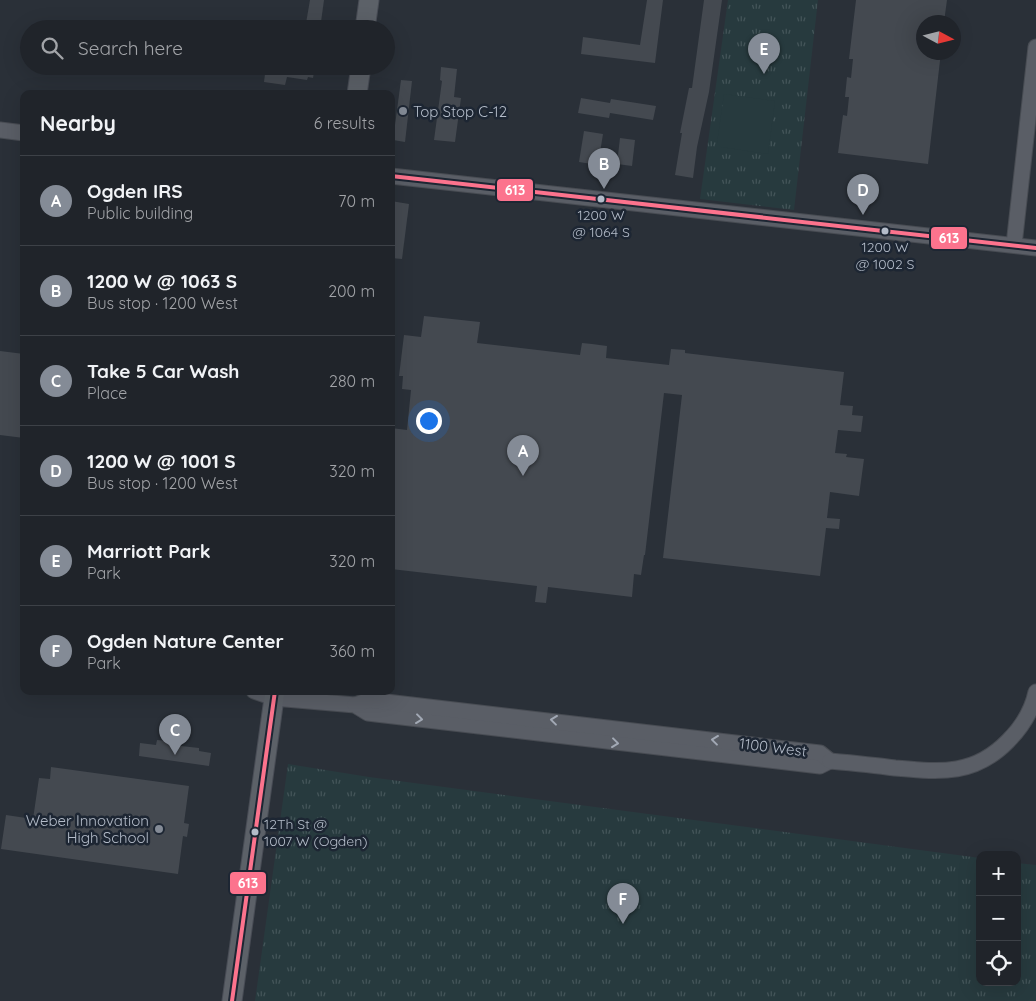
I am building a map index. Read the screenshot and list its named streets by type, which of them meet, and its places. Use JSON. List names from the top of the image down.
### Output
{
  "streets": {
    "street": ["1100 West"]
  },
  "places": [
    "Top Stop C-12",
    "1200 W @ 1064 S",
    "1200 W @ 1002 S",
    "Weber Innovation High School",
    "12Th St @ 1007 W (Ogden)"
  ],
  "lines": ["transit line 613"],
  "north": "right",
  "page": {
    "search": "Search here",
    "pins": [
      "E",
      "B",
      "D",
      "A",
      "C",
      "F"
    ],
    "heading": ["Nearby", "6 results"],
    "list": [
      {
        "mark": "A",
        "name": "Ogden IRS",
        "note": "Public building",
        "value": "70 m"
      },
      {
        "mark": "B",
        "name": "1200 W @ 1063 S",
        "note": "Bus stop · 1200 West",
        "value": "200 m"
      },
      {
        "mark": "C",
        "name": "Take 5 Car Wash",
        "note": "Place",
        "value": "280 m"
      },
      {
        "mark": "D",
        "name": "1200 W @ 1001 S",
        "note": "Bus stop · 1200 West",
        "value": "320 m"
      },
      {
        "mark": "E",
        "name": "Marriott Park",
        "note": "Park",
        "value": "320 m"
      },
      {
        "mark": "F",
        "name": "Ogden Nature Center",
        "note": "Park",
        "value": "360 m"
      }
    ],
    "map_buttons": ["+", "−"]
  }
}
